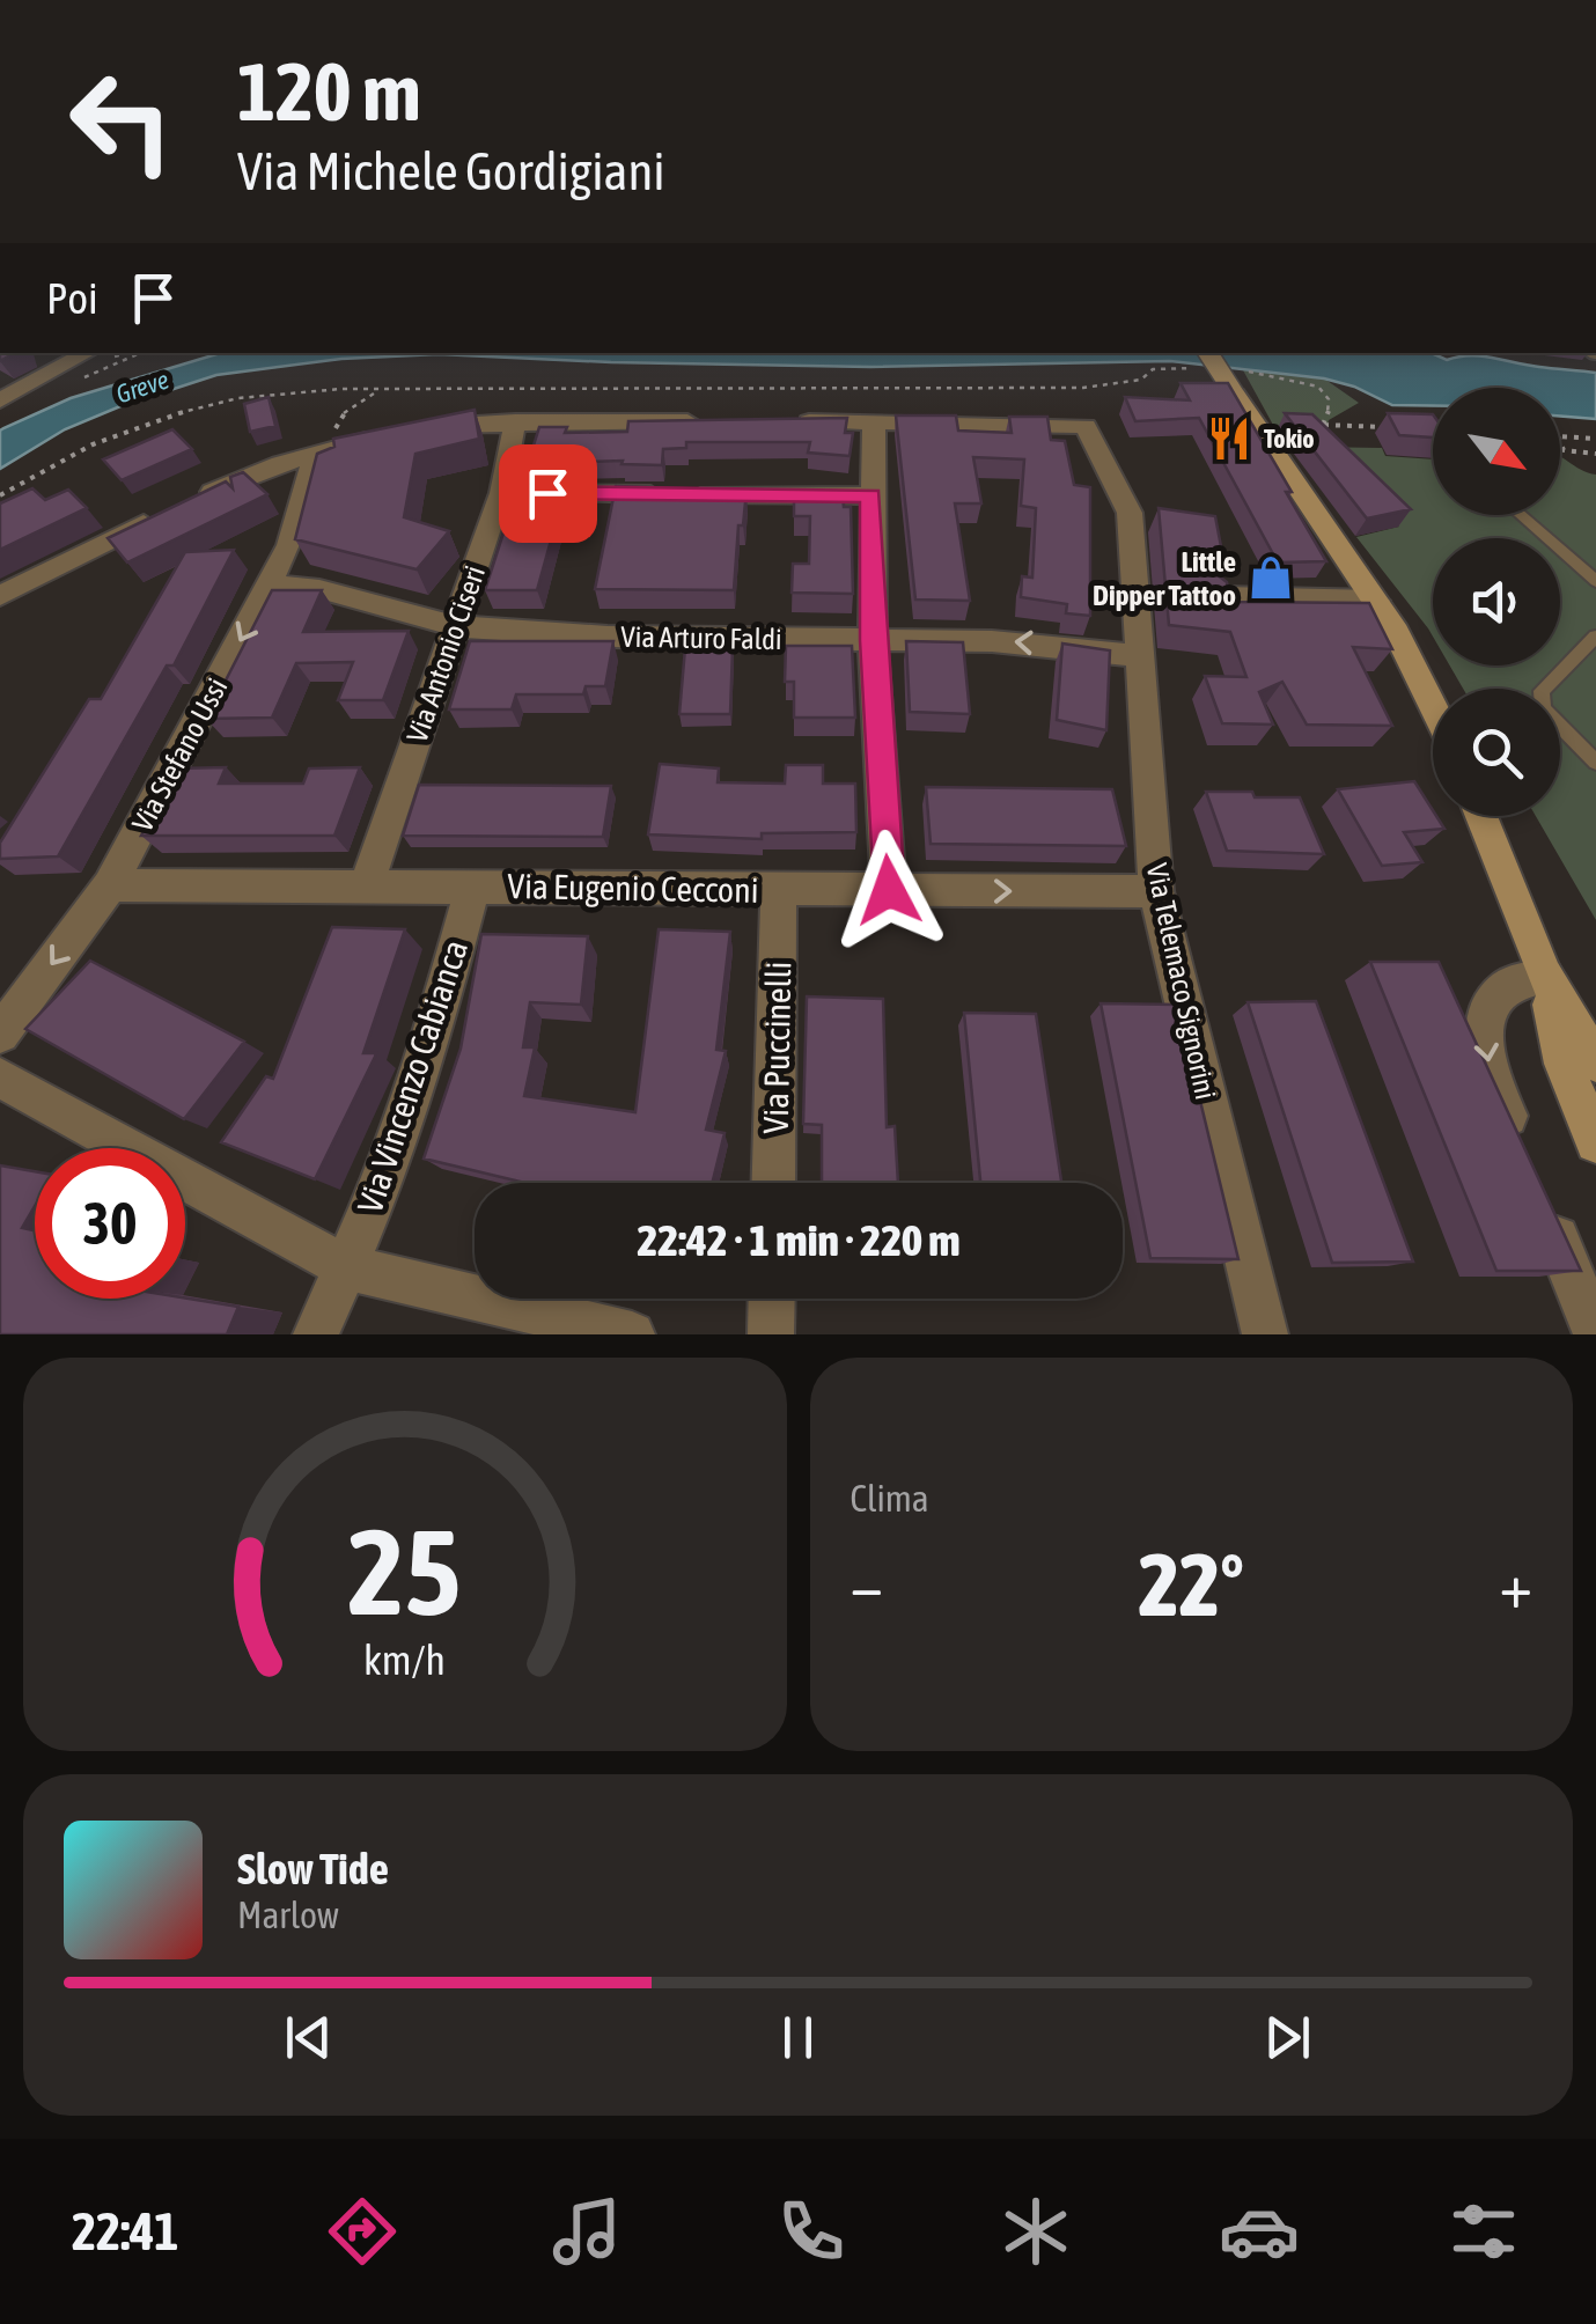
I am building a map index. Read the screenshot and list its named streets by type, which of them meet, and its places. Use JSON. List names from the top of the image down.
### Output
{
  "streets": {
    "street": [
      "Via Arturo Faldi",
      "Via Antonio Ciseri",
      "Via Stefano Ussi",
      "Via Eugenio Cecconi",
      "Via Telemaco Signorini",
      "Via Puccinelli",
      "Via Vincenzo Cabianca"
    ]
  },
  "crossings": [
    ["Via Arturo Faldi", "Via Antonio Ciseri"],
    ["Via Arturo Faldi", "Via Stefano Ussi"],
    ["Via Arturo Faldi", "Via Telemaco Signorini"],
    ["Via Antonio Ciseri", "Via Eugenio Cecconi"],
    ["Via Stefano Ussi", "Via Eugenio Cecconi"],
    ["Via Eugenio Cecconi", "Via Telemaco Signorini"],
    ["Via Eugenio Cecconi", "Via Puccinelli"],
    ["Via Eugenio Cecconi", "Via Vincenzo Cabianca"]
  ],
  "one_way": ["Via Stefano Ussi"],
  "water": ["Greve"],
  "places": {
    "restaurant": ["Tokio"],
    "shop": ["Little Dipper Tattoo"]
  },
  "north": "bottom right",
  "page": {
    "turn": ["120 m", "Via Michele Gordigiani"],
    "then": "Poi",
    "limit": "30",
    "trip": "22:42 · 1 min · 220 m",
    "tile": "Clima",
    "heat": ["−", "22°", "+"],
    "song": ["Slow Tide", "Marlow"],
    "tabs": "22:41",
    "gauge": ["25", "km/h"]
  }
}
